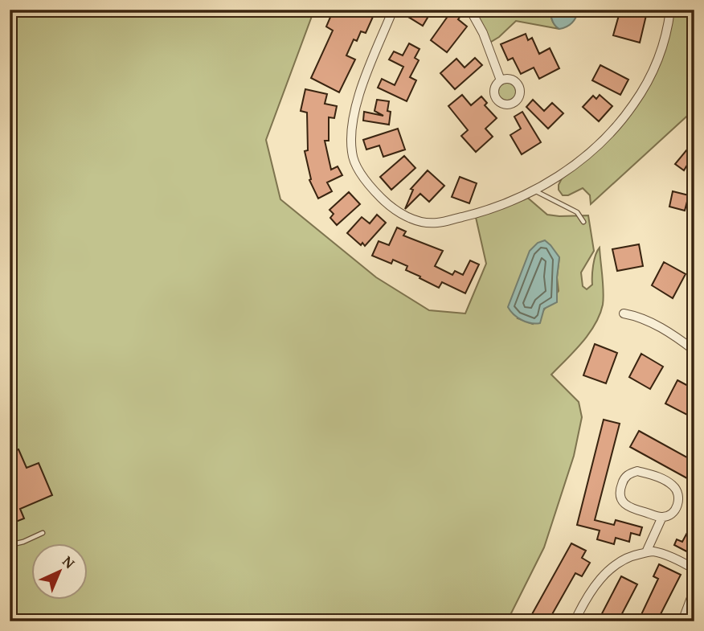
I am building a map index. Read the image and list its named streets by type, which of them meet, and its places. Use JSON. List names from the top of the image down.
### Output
{
  "north": "top right"
}
